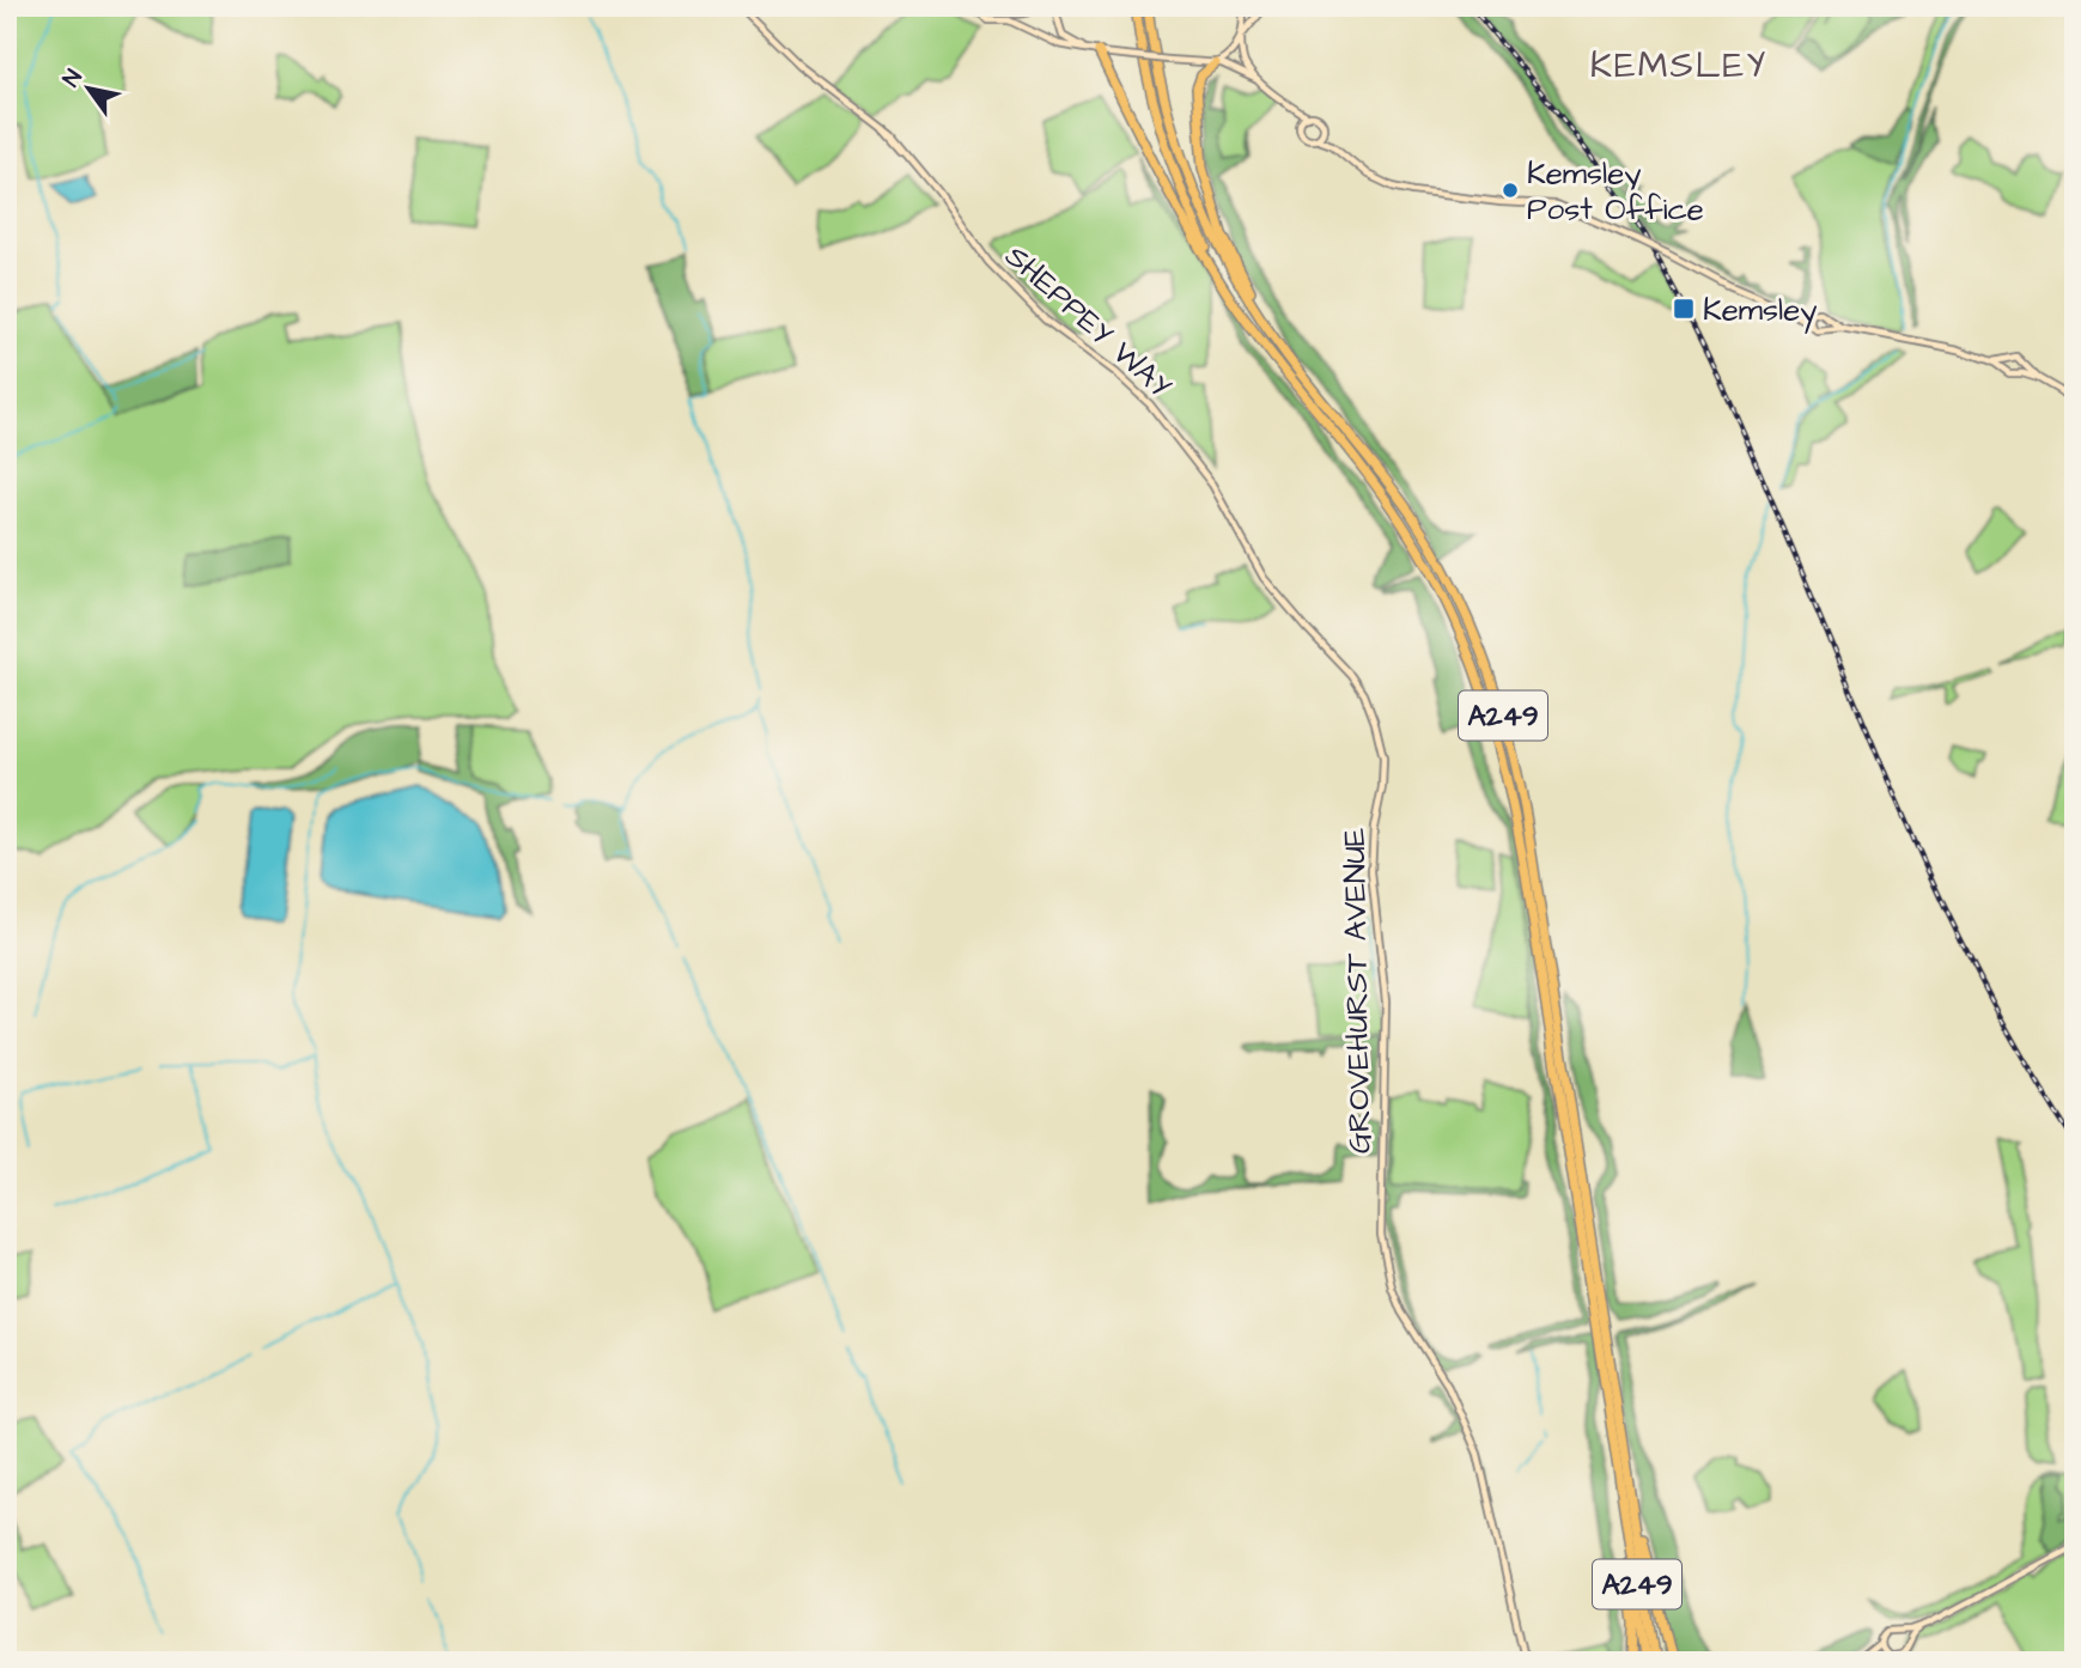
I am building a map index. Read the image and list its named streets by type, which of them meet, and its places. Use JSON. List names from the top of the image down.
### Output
{
  "streets": {
    "highway": ["A249"],
    "street": ["SHEPPEY WAY", "GROVEHURST AVENUE"]
  },
  "crossings": [
    ["SHEPPEY WAY", "GROVEHURST AVENUE"]
  ],
  "districts": ["KEMSLEY"],
  "places": {
    "other": ["Kemsley Post Office"],
    "transit": ["Kemsley"]
  },
  "north": "top left"
}
